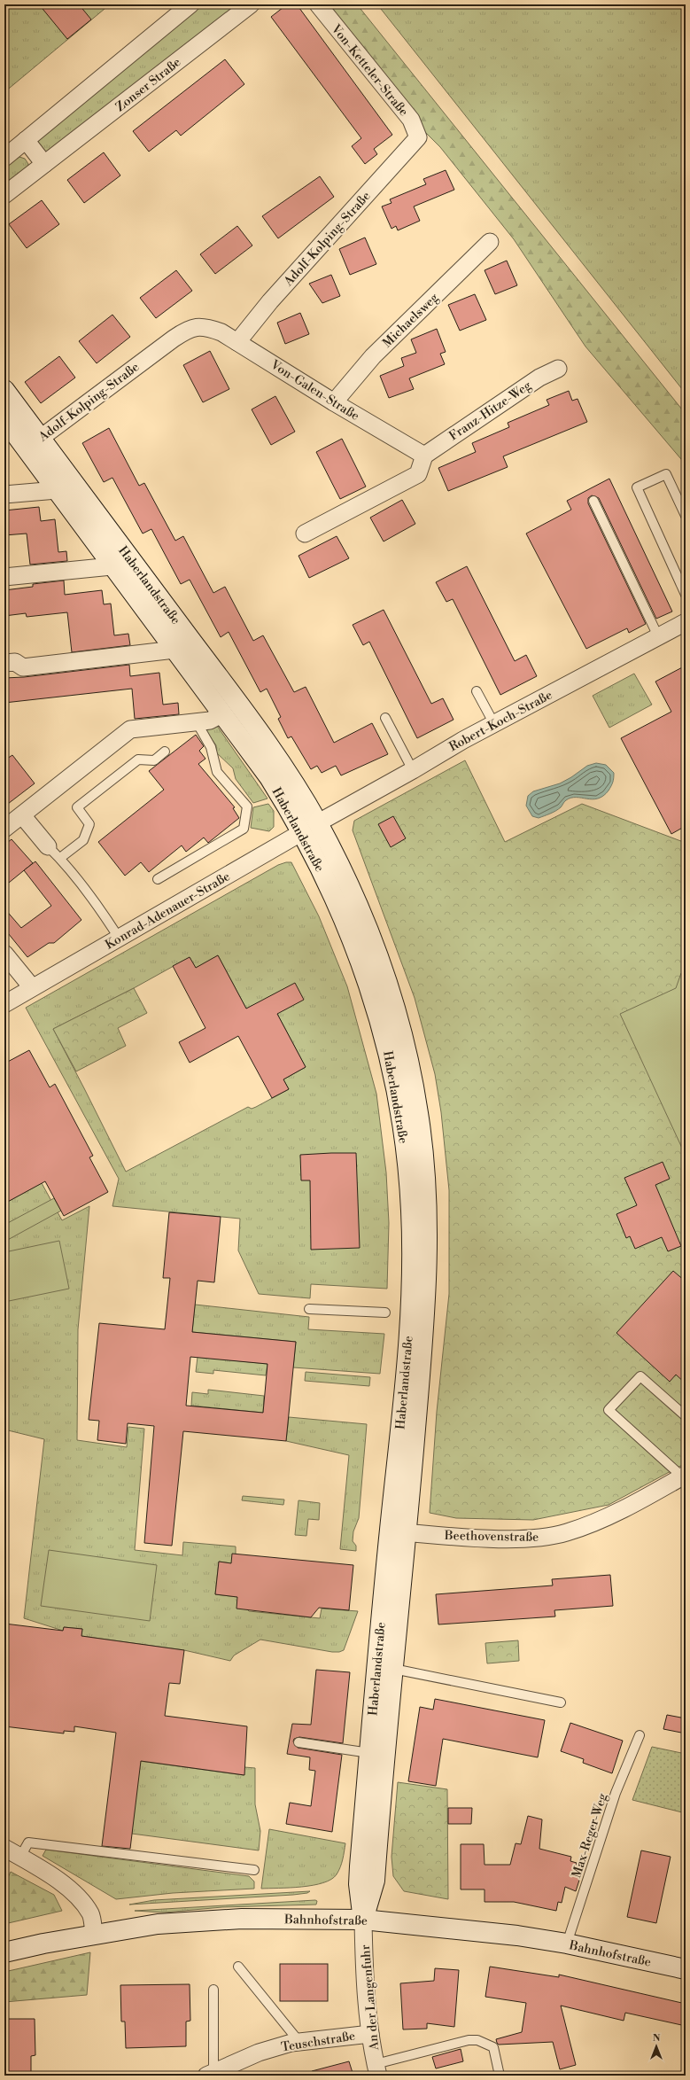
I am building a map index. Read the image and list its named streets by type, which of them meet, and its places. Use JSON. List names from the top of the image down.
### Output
{
  "streets": {
    "street": [
      "Von-Ketteler-Straße",
      "Zonser Straße",
      "Adolf-Kolping-Straße",
      "Michaelsweg",
      "Von-Galen-Straße",
      "Franz-Hitze-Weg",
      "Haberlandstraße",
      "Robert-Koch-Straße",
      "Konrad-Adenauer-Straße",
      "Beethovenstraße",
      "Bahnhofstraße",
      "An der Langenfuhr",
      "Teuschstraße"
    ],
    "lane": ["Max-Reger-Weg"]
  },
  "crossings": [
    ["Von-Ketteler-Straße", "Adolf-Kolping-Straße"],
    ["Adolf-Kolping-Straße", "Von-Galen-Straße"],
    ["Adolf-Kolping-Straße", "Haberlandstraße"],
    ["Michaelsweg", "Von-Galen-Straße"],
    ["Von-Galen-Straße", "Franz-Hitze-Weg"],
    ["Haberlandstraße", "Robert-Koch-Straße"],
    ["Haberlandstraße", "Konrad-Adenauer-Straße"],
    ["Haberlandstraße", "Beethovenstraße"],
    ["Haberlandstraße", "Bahnhofstraße"],
    ["Haberlandstraße", "An der Langenfuhr"],
    ["Robert-Koch-Straße", "Konrad-Adenauer-Straße"],
    ["Max-Reger-Weg", "Bahnhofstraße"],
    ["Bahnhofstraße", "An der Langenfuhr"],
    ["An der Langenfuhr", "Teuschstraße"]
  ],
  "north": "top"
}
